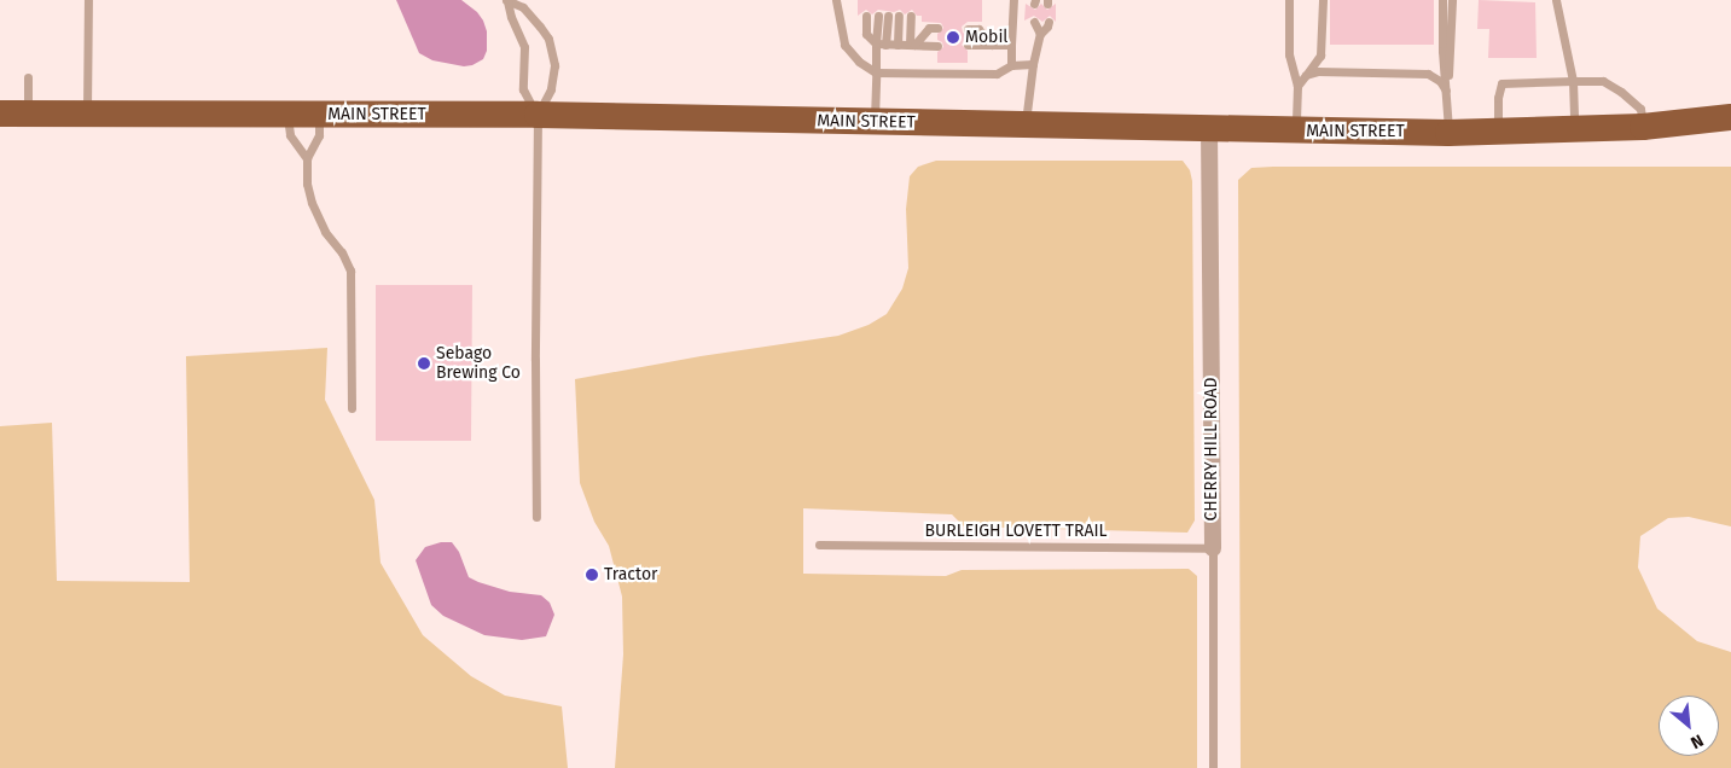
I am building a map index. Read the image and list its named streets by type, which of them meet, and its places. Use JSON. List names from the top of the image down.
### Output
{
  "streets": {
    "highway": ["MAIN STREET"],
    "street": ["CHERRY HILL ROAD"],
    "lane": ["BURLEIGH LOVETT TRAIL"]
  },
  "crossings": [
    ["MAIN STREET", "CHERRY HILL ROAD"],
    ["CHERRY HILL ROAD", "BURLEIGH LOVETT TRAIL"]
  ],
  "places": ["Mobil", "Sebago Brewing Co", "Tractor"],
  "north": "bottom right"
}
